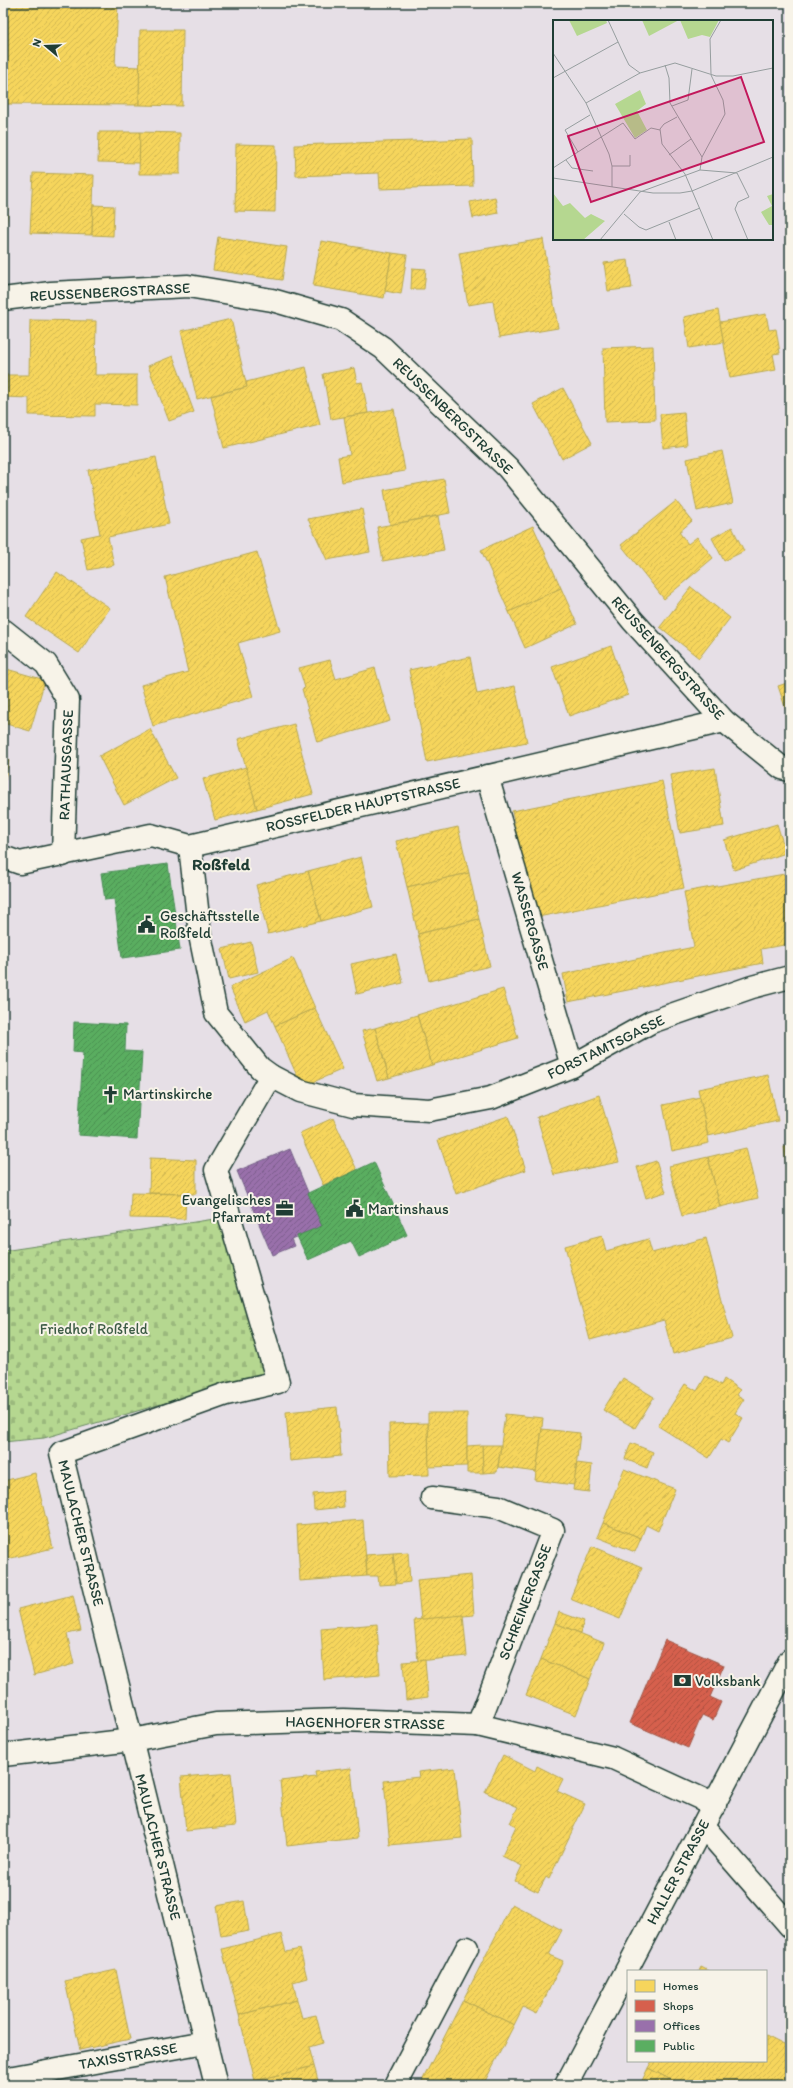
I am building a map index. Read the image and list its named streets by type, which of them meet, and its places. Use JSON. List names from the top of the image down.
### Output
{
  "streets": {
    "street": [
      "REUSSENBERGSTRASSE",
      "RATHAUSGASSE",
      "ROSSFELDER HAUPTSTRASSE",
      "WASSERGASSE",
      "FORSTAMTSGASSE",
      "MAULACHER STRASSE",
      "SCHREINERGASSE",
      "HAGENHOFER STRASSE",
      "HALLER STRASSE",
      "TAXISSTRASSE"
    ]
  },
  "crossings": [
    ["REUSSENBERGSTRASSE", "ROSSFELDER HAUPTSTRASSE"],
    ["RATHAUSGASSE", "ROSSFELDER HAUPTSTRASSE"],
    ["ROSSFELDER HAUPTSTRASSE", "WASSERGASSE"],
    ["ROSSFELDER HAUPTSTRASSE", "FORSTAMTSGASSE"],
    ["WASSERGASSE", "FORSTAMTSGASSE"],
    ["FORSTAMTSGASSE", "MAULACHER STRASSE"],
    ["MAULACHER STRASSE", "HAGENHOFER STRASSE"],
    ["MAULACHER STRASSE", "TAXISSTRASSE"],
    ["SCHREINERGASSE", "HAGENHOFER STRASSE"],
    ["HAGENHOFER STRASSE", "HALLER STRASSE"]
  ],
  "districts": ["Roßfeld"],
  "parks": ["Friedhof Roßfeld"],
  "places": {
    "public building": ["Geschäftsstelle Roßfeld", "Martinshaus"],
    "church": ["Martinskirche"],
    "office": ["Evangelisches Pfarramt"],
    "bank": ["Volksbank"]
  },
  "legend": [
    "Homes",
    "Shops",
    "Offices",
    "Public"
  ],
  "north": "left"
}
